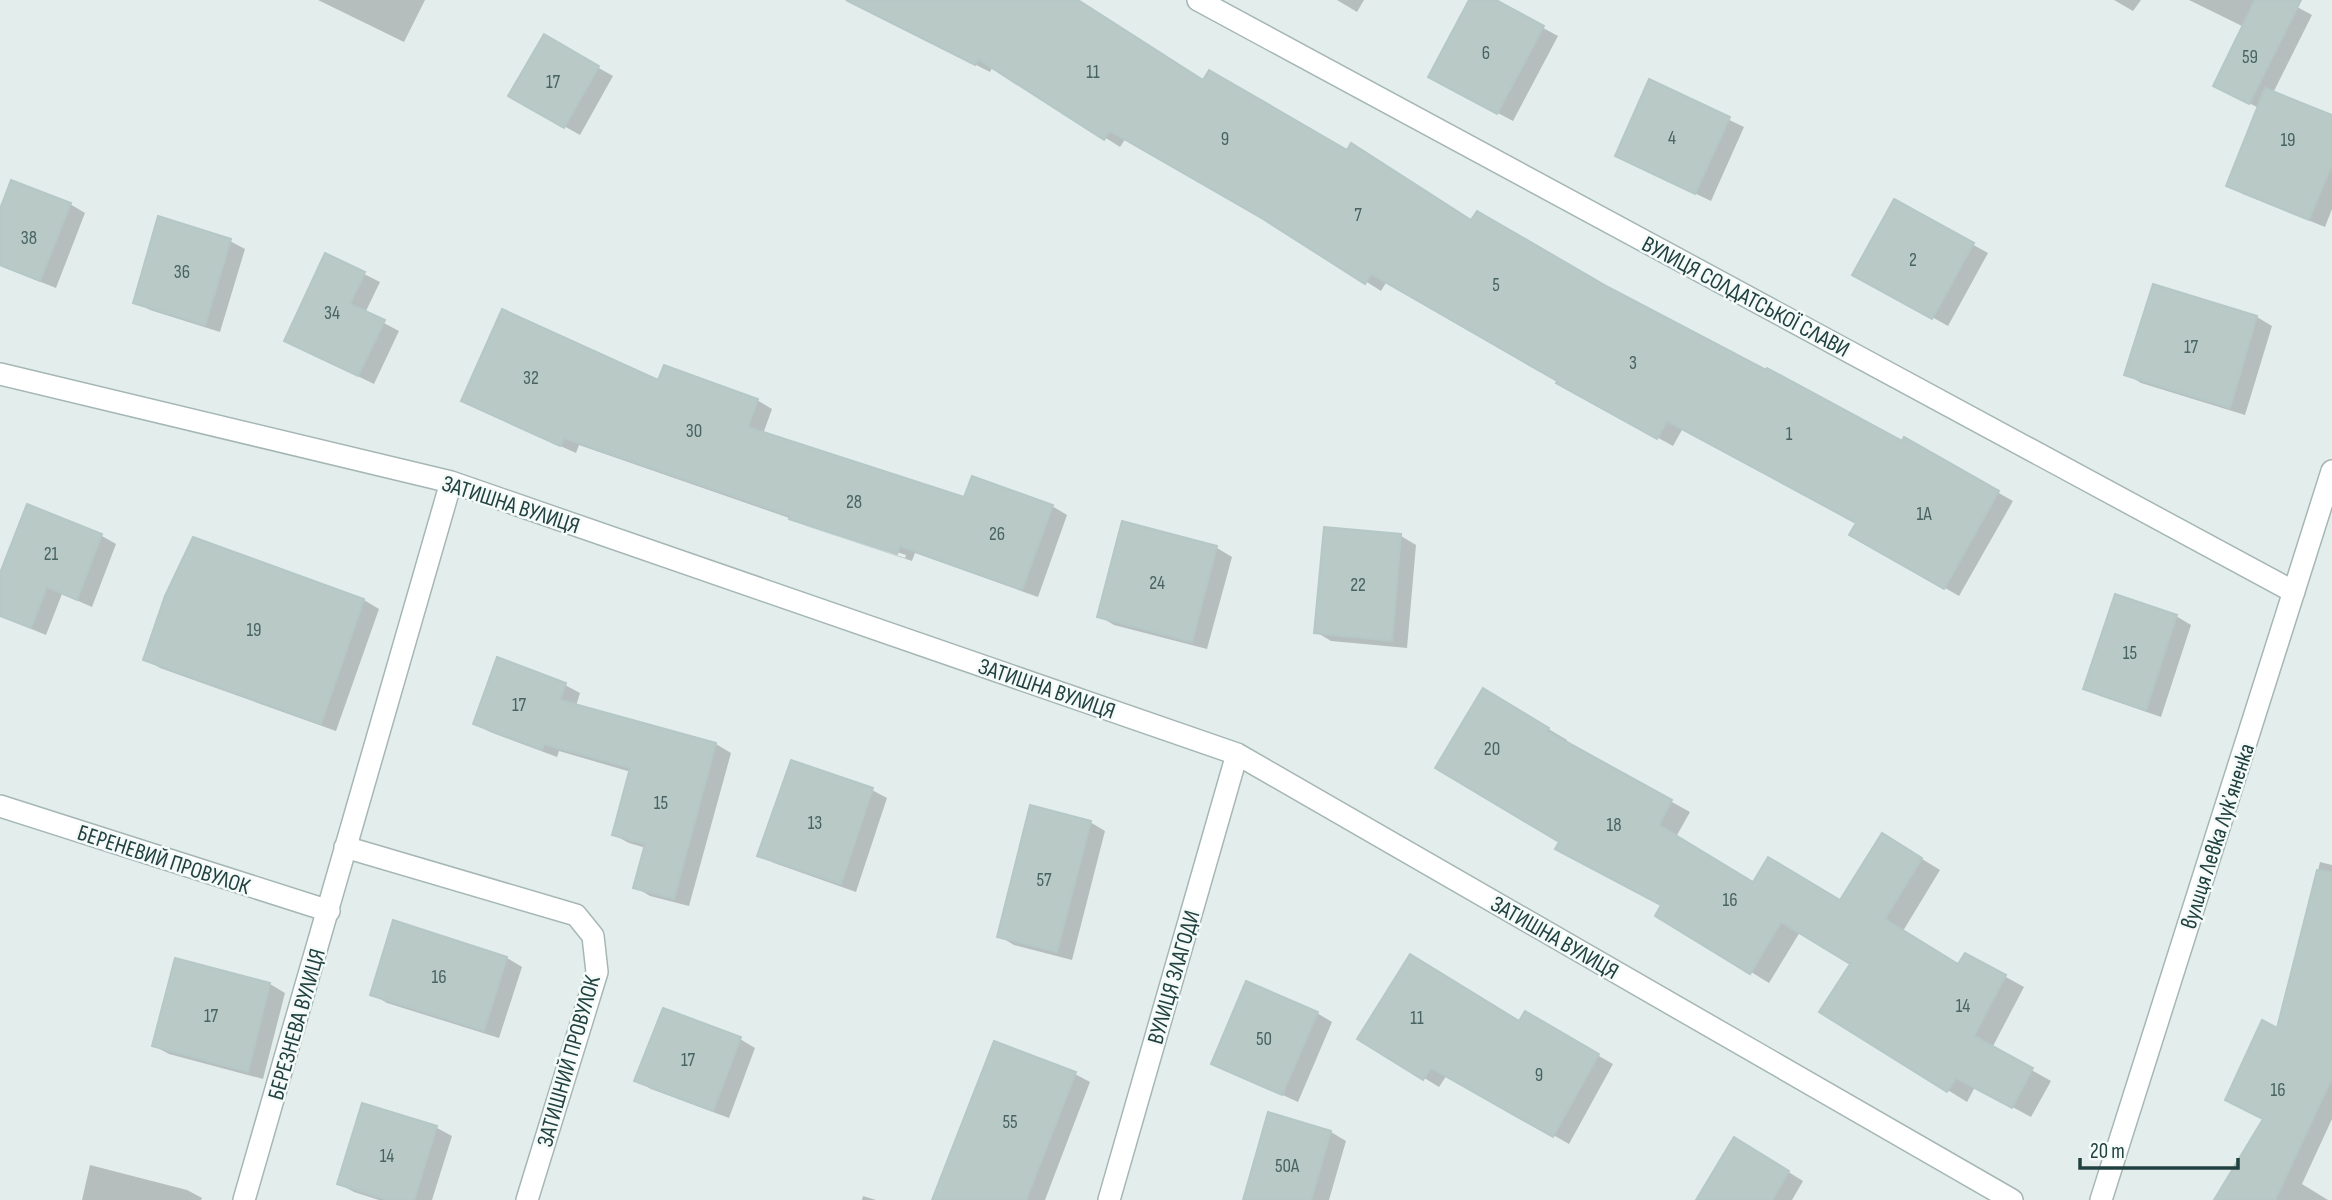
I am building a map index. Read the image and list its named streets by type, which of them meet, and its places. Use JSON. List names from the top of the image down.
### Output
{
  "streets": {
    "street": [
      "ВУЛИЦЯ СОЛДАТСЬКОЇ СЛАВИ",
      "ЗАТИШНА ВУЛИЦЯ",
      "вулиця Левка Лукʼяненка",
      "БЕРЕНЕВИЙ ПРОВУЛОК",
      "ВУЛИЦЯ ЗЛАГОДИ",
      "БЕРЕЗНЕВА ВУЛИЦЯ",
      "ЗАТИШНИЙ ПРОВУЛОК"
    ]
  },
  "crossings": [
    ["ВУЛИЦЯ СОЛДАТСЬКОЇ СЛАВИ", "вулиця Левка Лукʼяненка"],
    ["ЗАТИШНА ВУЛИЦЯ", "ВУЛИЦЯ ЗЛАГОДИ"],
    ["ЗАТИШНА ВУЛИЦЯ", "БЕРЕЗНЕВА ВУЛИЦЯ"],
    ["БЕРЕНЕВИЙ ПРОВУЛОК", "БЕРЕЗНЕВА ВУЛИЦЯ"],
    ["БЕРЕЗНЕВА ВУЛИЦЯ", "ЗАТИШНИЙ ПРОВУЛОК"]
  ],
  "house_numbers": [
    "6",
    "59",
    "11",
    "17",
    "4",
    "9",
    "19",
    "7",
    "38",
    "2",
    "36",
    "5",
    "34",
    "17",
    "3",
    "32",
    "30",
    "1",
    "28",
    "1А",
    "26",
    "21",
    "24",
    "22",
    "19",
    "15",
    "17",
    "20",
    "15",
    "13",
    "18",
    "57",
    "16",
    "16",
    "14",
    "17",
    "11",
    "50",
    "17",
    "9",
    "16",
    "55",
    "14",
    "50А"
  ],
  "scale_bar": "20 m"
}
